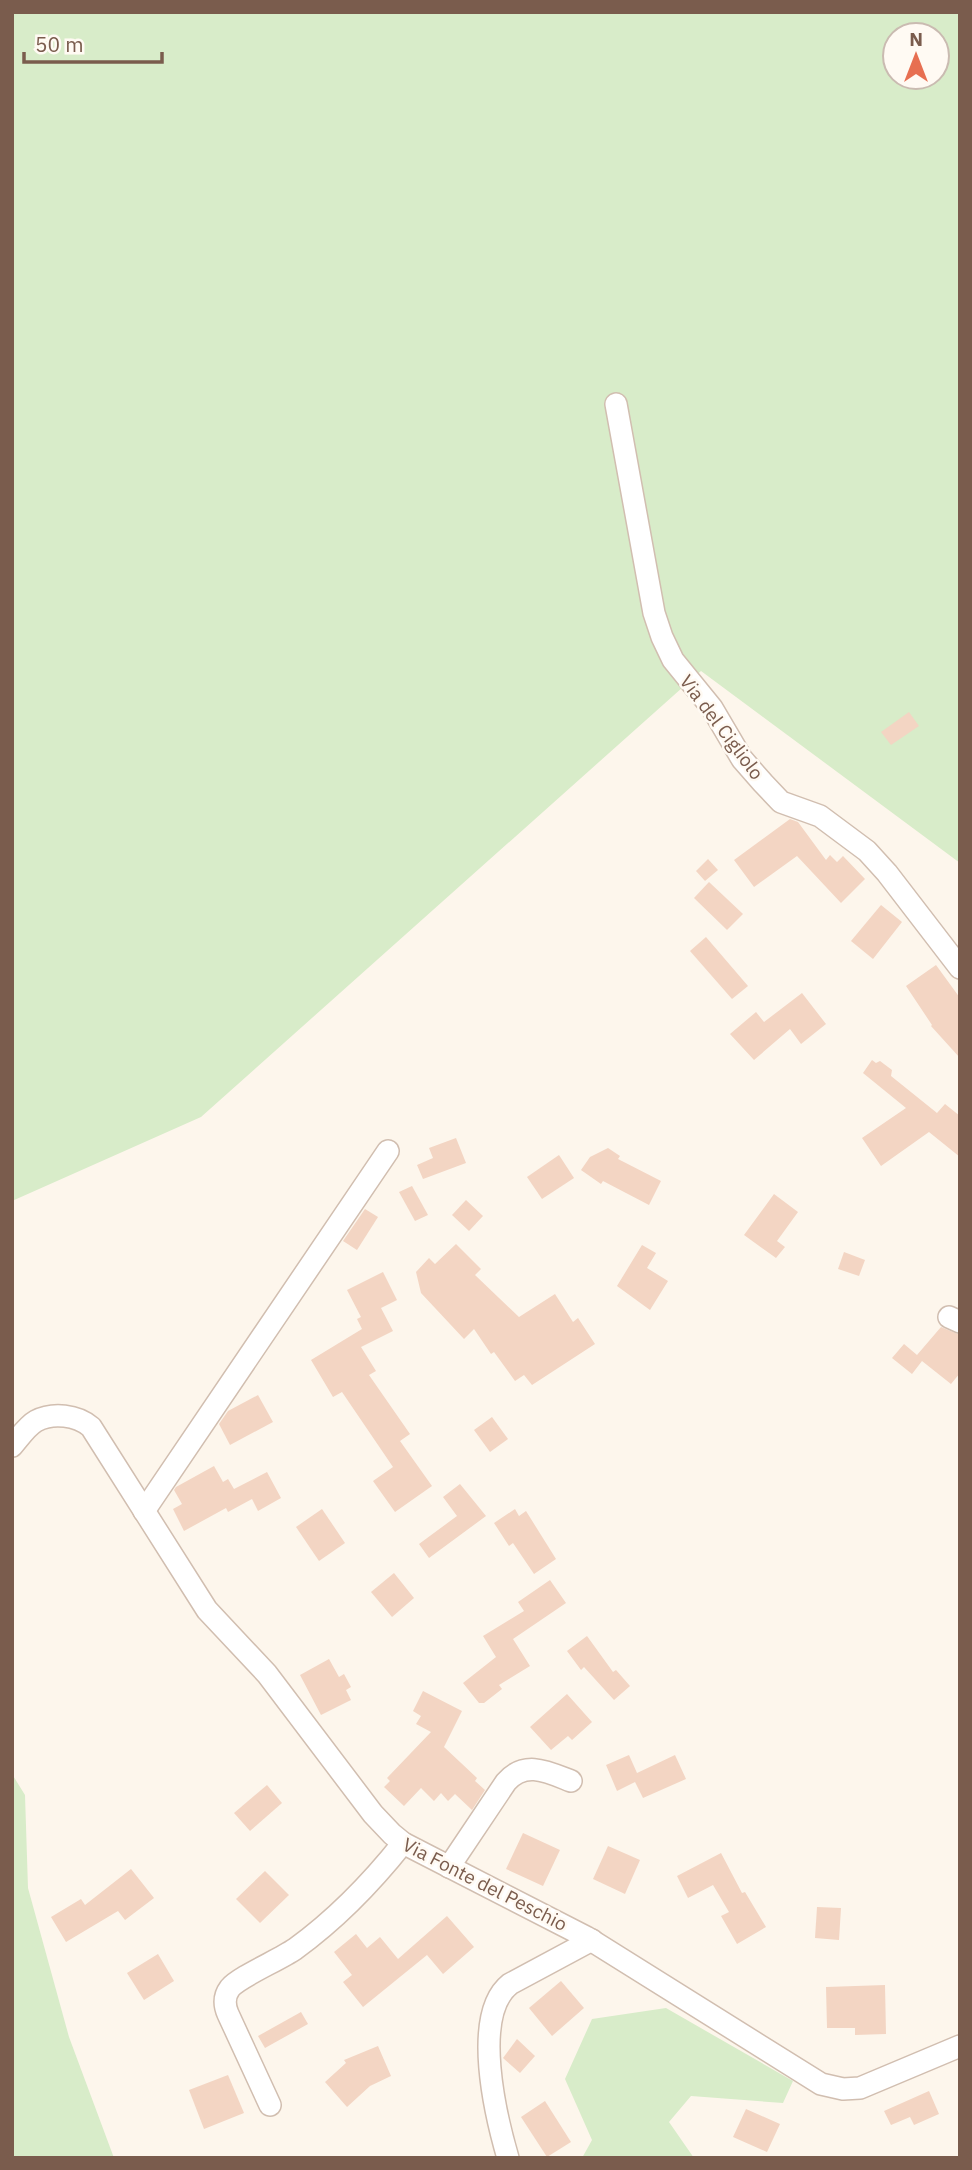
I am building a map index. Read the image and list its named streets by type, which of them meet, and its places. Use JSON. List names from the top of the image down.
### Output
{
  "streets": {
    "street": ["Via del Cigliolo", "Via Fonte del Peschio"]
  },
  "scale_bar": "50 m",
  "north": "top"
}
